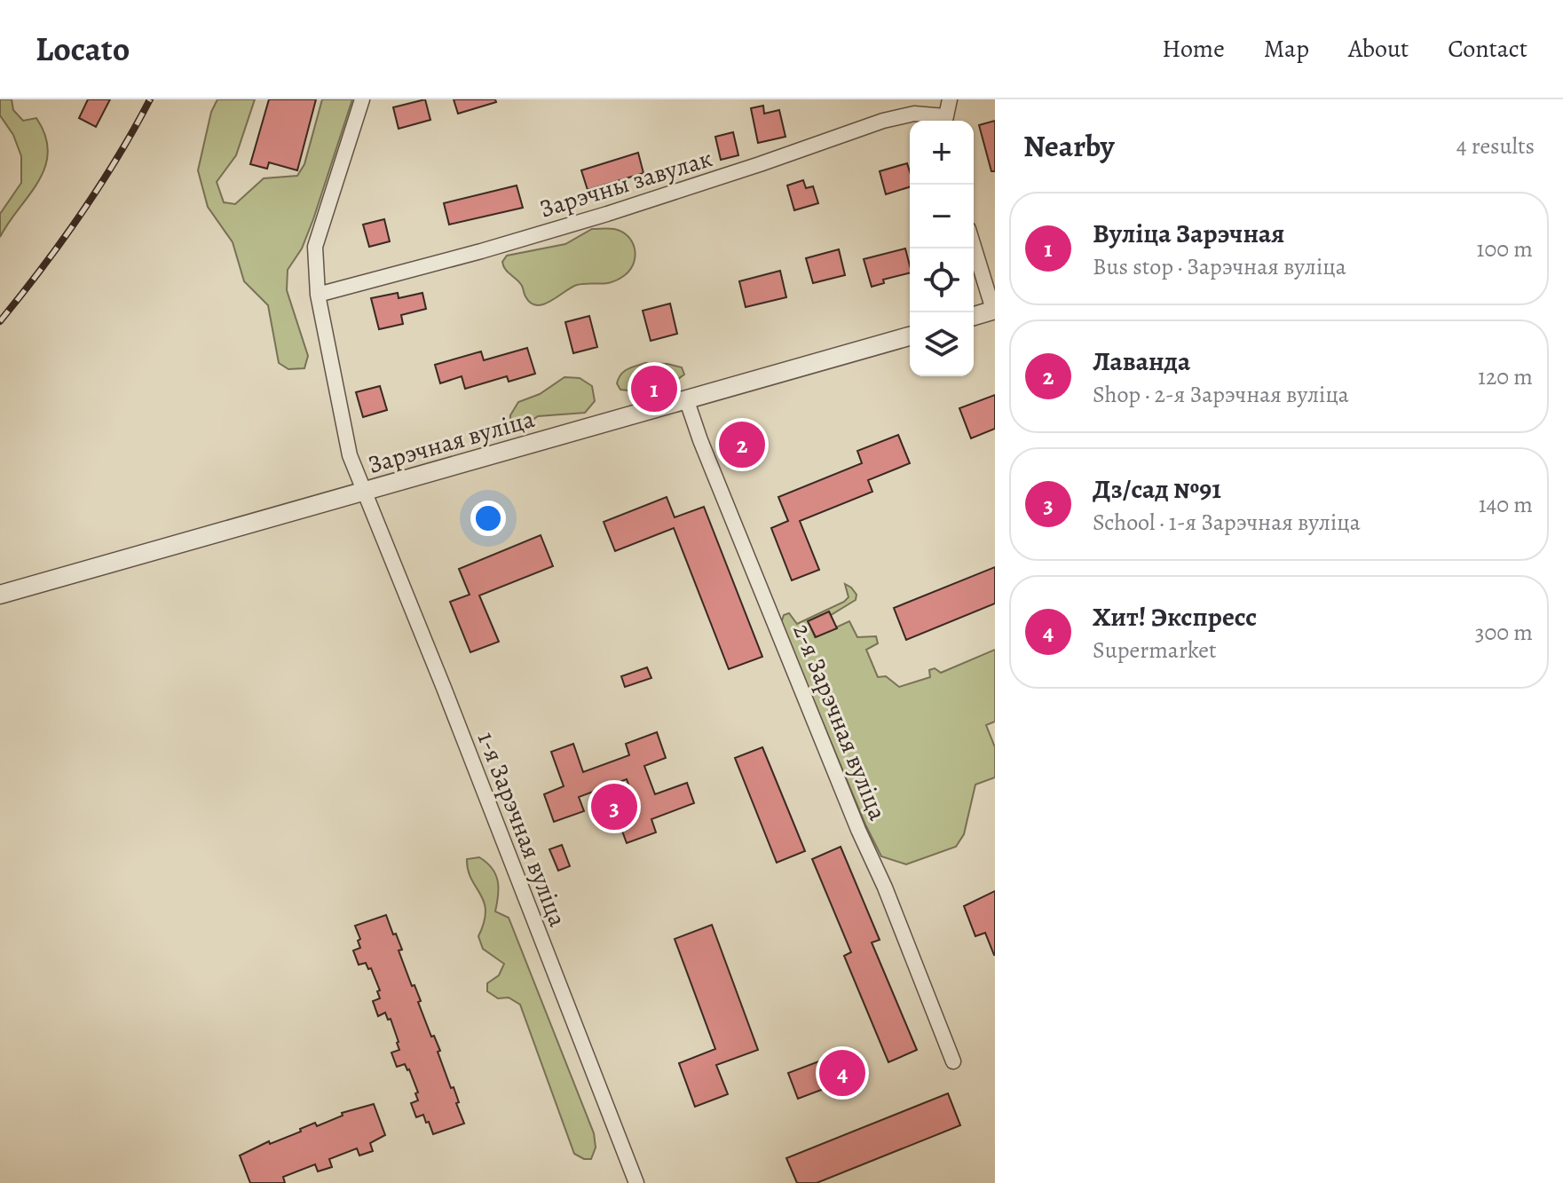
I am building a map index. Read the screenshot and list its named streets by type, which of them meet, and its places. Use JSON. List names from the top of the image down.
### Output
{
  "streets": {
    "street": [
      "Зарэчны завулак",
      "Зарэчная вуліца",
      "2-я Зарэчная вуліца",
      "1-я Зарэчная вуліца"
    ]
  },
  "crossings": [
    ["Зарэчны завулак", "1-я Зарэчная вуліца"],
    ["Зарэчная вуліца", "2-я Зарэчная вуліца"],
    ["Зарэчная вуліца", "1-я Зарэчная вуліца"]
  ],
  "page": {
    "header": "Locato",
    "nav": [
      "Home",
      "Map",
      "About",
      "Contact"
    ],
    "heading": ["Nearby", "4 results"],
    "map_buttons": ["+", "−"],
    "list": [
      {
        "mark": "1",
        "name": "Вуліца Зарэчная",
        "note": "Bus stop · Зарэчная вуліца",
        "value": "100 m"
      },
      {
        "mark": "2",
        "name": "Лаванда",
        "note": "Shop · 2-я Зарэчная вуліца",
        "value": "120 m"
      },
      {
        "mark": "3",
        "name": "Дз/сад №91",
        "note": "School · 1-я Зарэчная вуліца",
        "value": "140 m"
      },
      {
        "mark": "4",
        "name": "Хит! Экспресс",
        "note": "Supermarket",
        "value": "300 m"
      }
    ],
    "pins": [
      "1",
      "2",
      "3",
      "4"
    ]
  }
}
